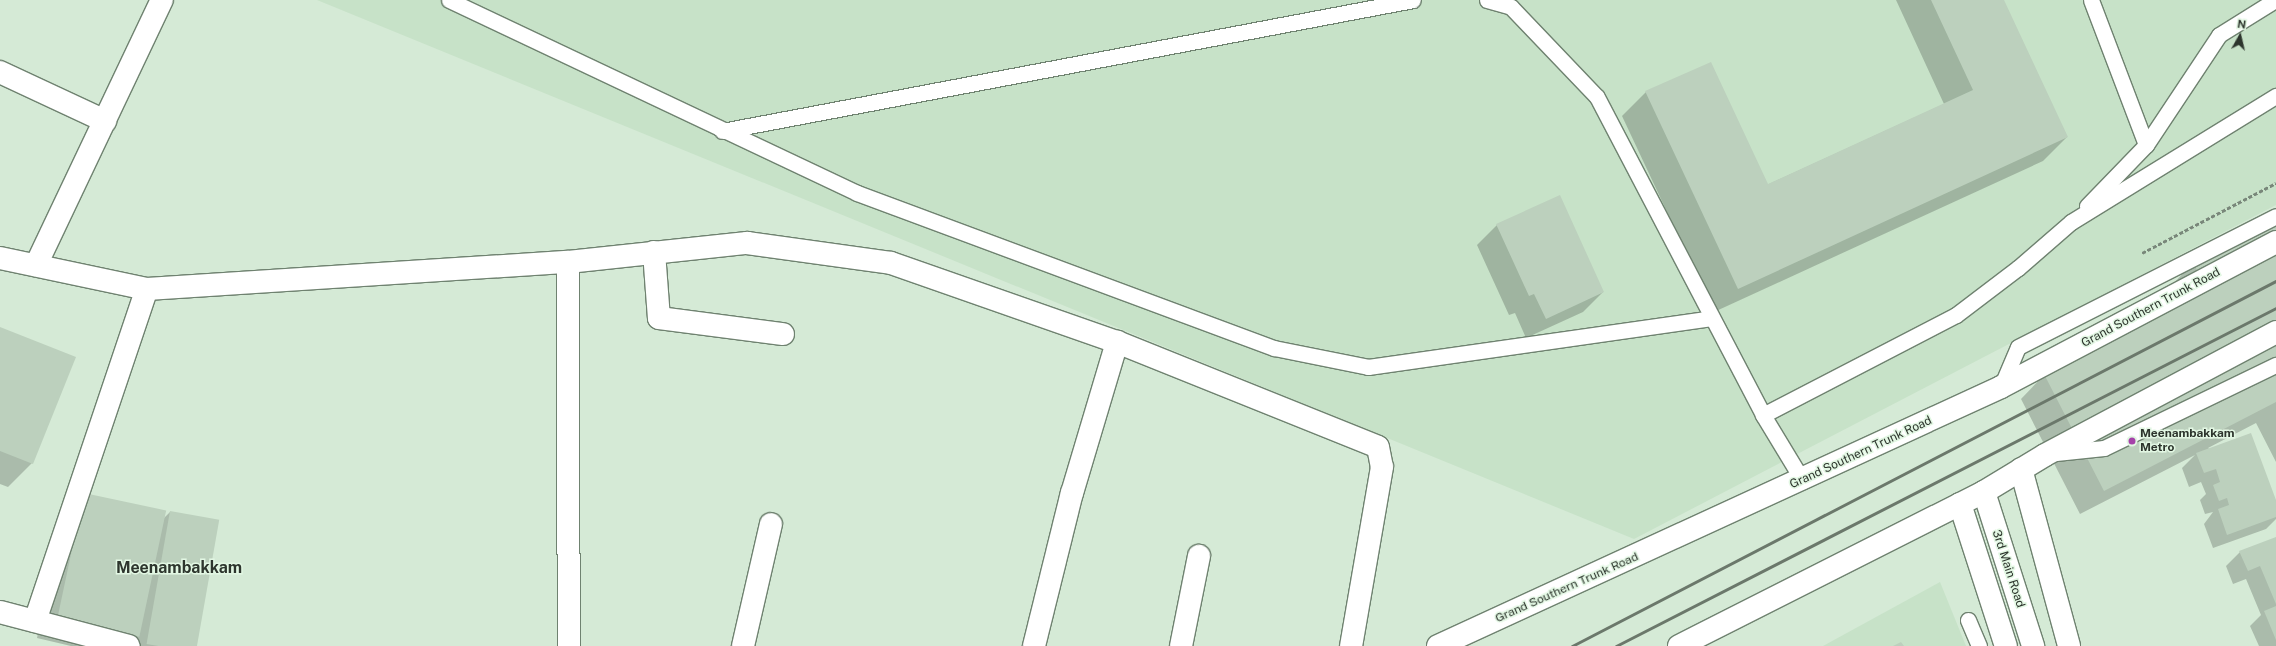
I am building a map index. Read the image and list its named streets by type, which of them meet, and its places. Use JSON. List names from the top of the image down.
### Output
{
  "streets": {
    "street": ["Grand Southern Trunk Road", "3rd Main Road"]
  },
  "districts": ["Meenambakkam"],
  "places": ["Meenambakkam Metro"],
  "north": "top"
}
